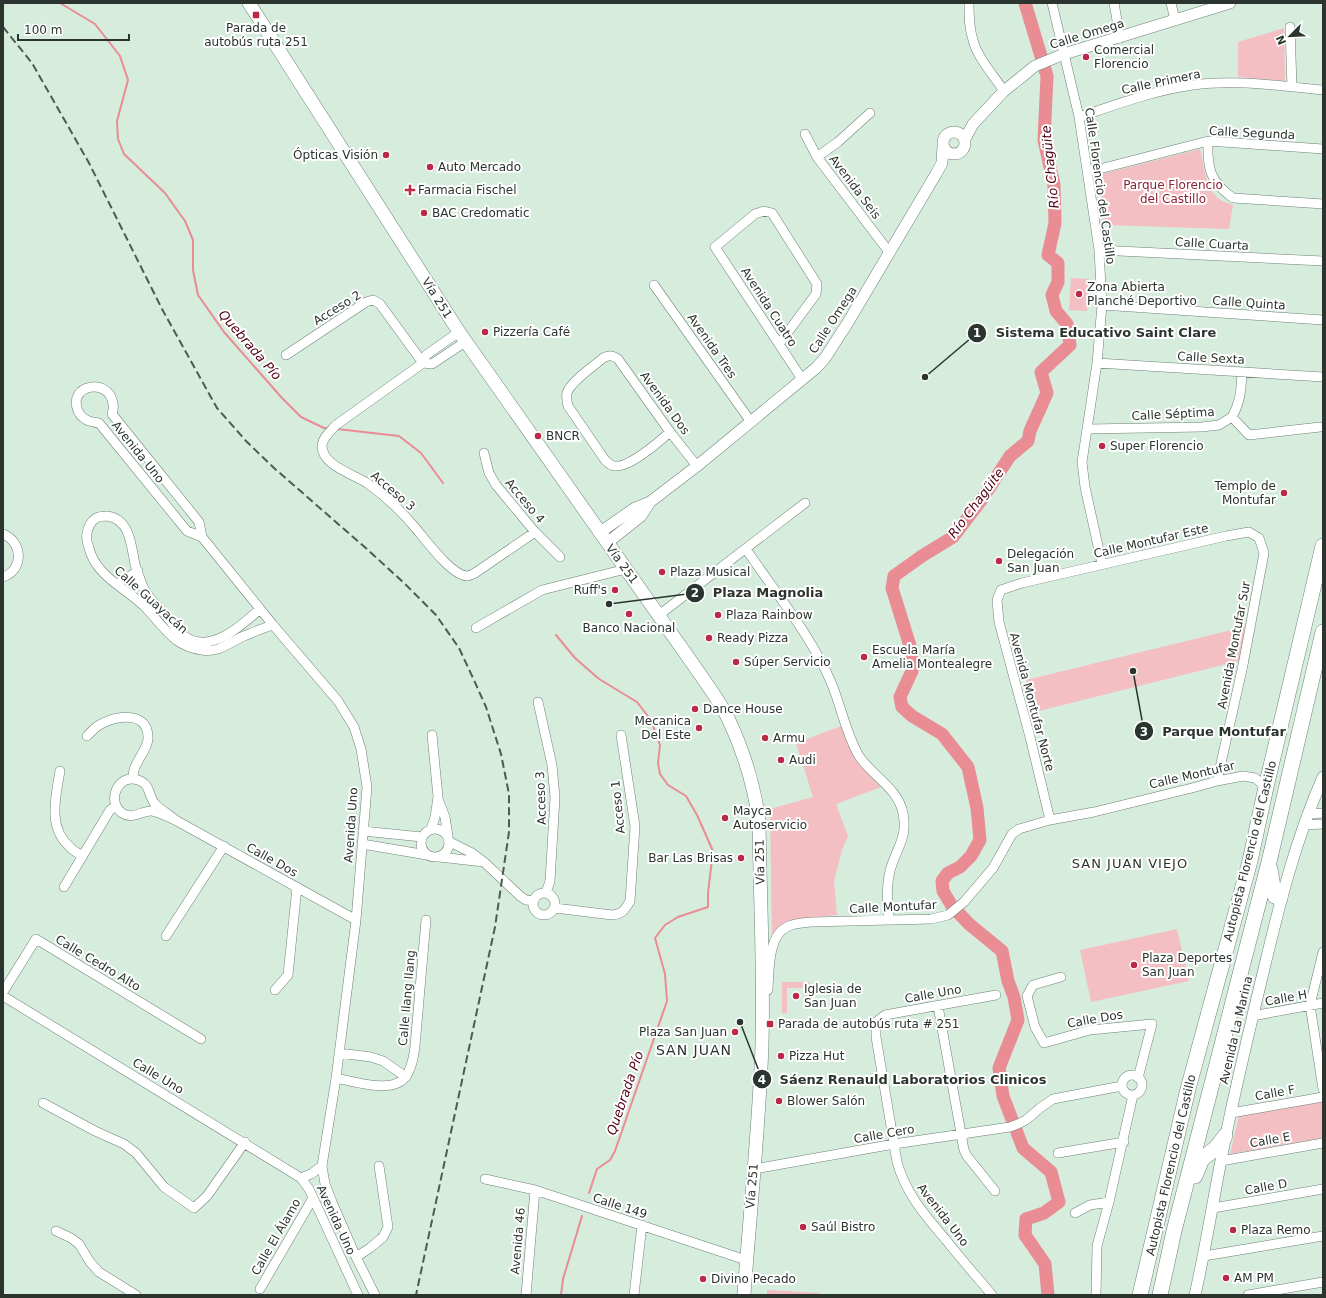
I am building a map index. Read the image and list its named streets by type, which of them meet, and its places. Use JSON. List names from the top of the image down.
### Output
{
  "streets": {
    "highway": ["Autopista Florencio del Castillo"],
    "main road": ["Vía 251"],
    "street": [
      "Calle Omega",
      "Calle Primera",
      "Calle Segunda",
      "Calle Florencio del Castillo",
      "Avenida Seis",
      "Calle Cuarta",
      "Calle Quinta",
      "Avenida Cuatro",
      "Acceso 2",
      "Avenida Tres",
      "Calle Sexta",
      "Avenida Dos",
      "Calle Séptima",
      "Avenida Uno",
      "Acceso 3",
      "Acceso 4",
      "Calle Montufar Este",
      "Calle Guayacán",
      "Avenida Montufar Sur",
      "Avenida Montufar Norte",
      "Calle Montufar",
      "Acceso 1",
      "Calle Dos",
      "Calle Cedro Alto",
      "Calle Uno",
      "Calle Ilang Ilang",
      "Calle H",
      "Avenida La Marina",
      "Calle F",
      "Calle Cero",
      "Calle E",
      "Calle D",
      "Calle 149",
      "Calle El Álamo",
      "Avenida 46"
    ]
  },
  "crossings": [
    ["Calle Omega", "Calle Florencio del Castillo"],
    ["Calle Omega", "Avenida Seis"],
    ["Calle Omega", "Vía 251"],
    ["Calle Omega", "Avenida Cuatro"],
    ["Calle Omega", "Avenida Tres"],
    ["Calle Omega", "Avenida Dos"],
    ["Calle Primera", "Calle Florencio del Castillo"],
    ["Calle Segunda", "Calle Florencio del Castillo"],
    ["Calle Florencio del Castillo", "Calle Cuarta"],
    ["Calle Florencio del Castillo", "Calle Quinta"],
    ["Calle Florencio del Castillo", "Calle Sexta"],
    ["Calle Florencio del Castillo", "Calle Séptima"],
    ["Calle Florencio del Castillo", "Calle Montufar Este"],
    ["Vía 251", "Calle Montufar"],
    ["Vía 251", "Calle Cero"],
    ["Vía 251", "Calle 149"],
    ["Acceso 2", "Acceso 3"],
    ["Avenida Uno", "Calle Guayacán"],
    ["Avenida Uno", "Calle Dos"],
    ["Avenida Uno", "Calle Uno"],
    ["Avenida Uno", "Calle Cero"],
    ["Avenida Uno", "Calle El Álamo"],
    ["Acceso 3", "Acceso 4"],
    ["Acceso 3", "Acceso 1"],
    ["Calle Montufar Este", "Avenida Montufar Sur"],
    ["Calle Montufar Este", "Avenida Montufar Norte"],
    ["Avenida Montufar Sur", "Calle Montufar"],
    ["Avenida Montufar Norte", "Calle Montufar"],
    ["Calle Montufar", "Autopista Florencio del Castillo"],
    ["Calle Dos", "Calle Cero"],
    ["Calle H", "Avenida La Marina"],
    ["Avenida La Marina", "Calle F"],
    ["Avenida La Marina", "Calle E"],
    ["Avenida La Marina", "Calle D"],
    ["Calle 149", "Avenida 46"]
  ],
  "districts": ["SAN JUAN VIEJO", "SAN JUAN"],
  "water": ["Río Chagüite", "Quebrada Pío"],
  "parks": ["Parque Florencio del Castillo"],
  "places": {
    "transit": ["Parada de autobús ruta 251", "Parada de autobús ruta # 251"],
    "other": [
      "Comercial Florencio",
      "Ópticas Visión",
      "Auto Mercado",
      "BAC Credomatic",
      "Zona Abierta Planché Deportivo",
      "Pizzería Café",
      "Sistema Educativo Saint Clare",
      "BNCR",
      "Super Florencio",
      "Templo de Montufar",
      "Delegación San Juan",
      "Plaza Musical",
      "Ruff's",
      "Plaza Magnolia",
      "Banco Nacional",
      "Plaza Rainbow",
      "Ready Pizza",
      "Escuela María Amelia Montealegre",
      "Súper Servicio",
      "Parque Montufar",
      "Dance House",
      "Mecanica Del Este",
      "Armu",
      "Audi",
      "Mayca Autoservicio",
      "Bar Las Brisas",
      "Plaza Deportes San Juan",
      "Iglesia de San Juan",
      "Sáenz Renauld Laboratorios Clinicos",
      "Plaza San Juan",
      "Pizza Hut",
      "Blower Salón",
      "Saúl Bistro",
      "Plaza Remo",
      "AM PM",
      "Divino Pecado"
    ],
    "health": ["Farmacia Fischel"]
  },
  "scale_bar": "100 m",
  "north": "bottom left"
}
